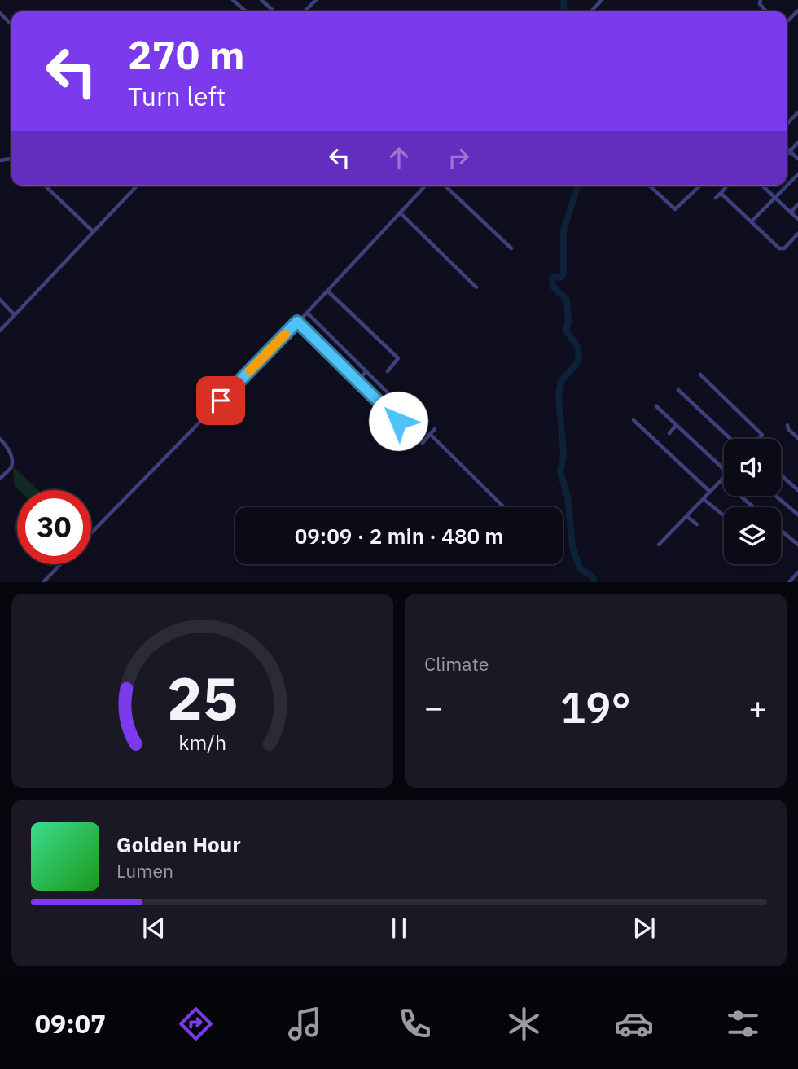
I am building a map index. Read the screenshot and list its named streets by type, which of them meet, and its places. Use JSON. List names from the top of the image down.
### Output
{
  "page": {
    "turn": ["270 m", "Turn left"],
    "limit": "30",
    "trip": "09:09 · 2 min · 480 m",
    "tile": "Climate",
    "heat": ["−", "19°", "+"],
    "song": ["Golden Hour", "Lumen"],
    "tabs": "09:07",
    "gauge": ["25", "km/h"]
  }
}
